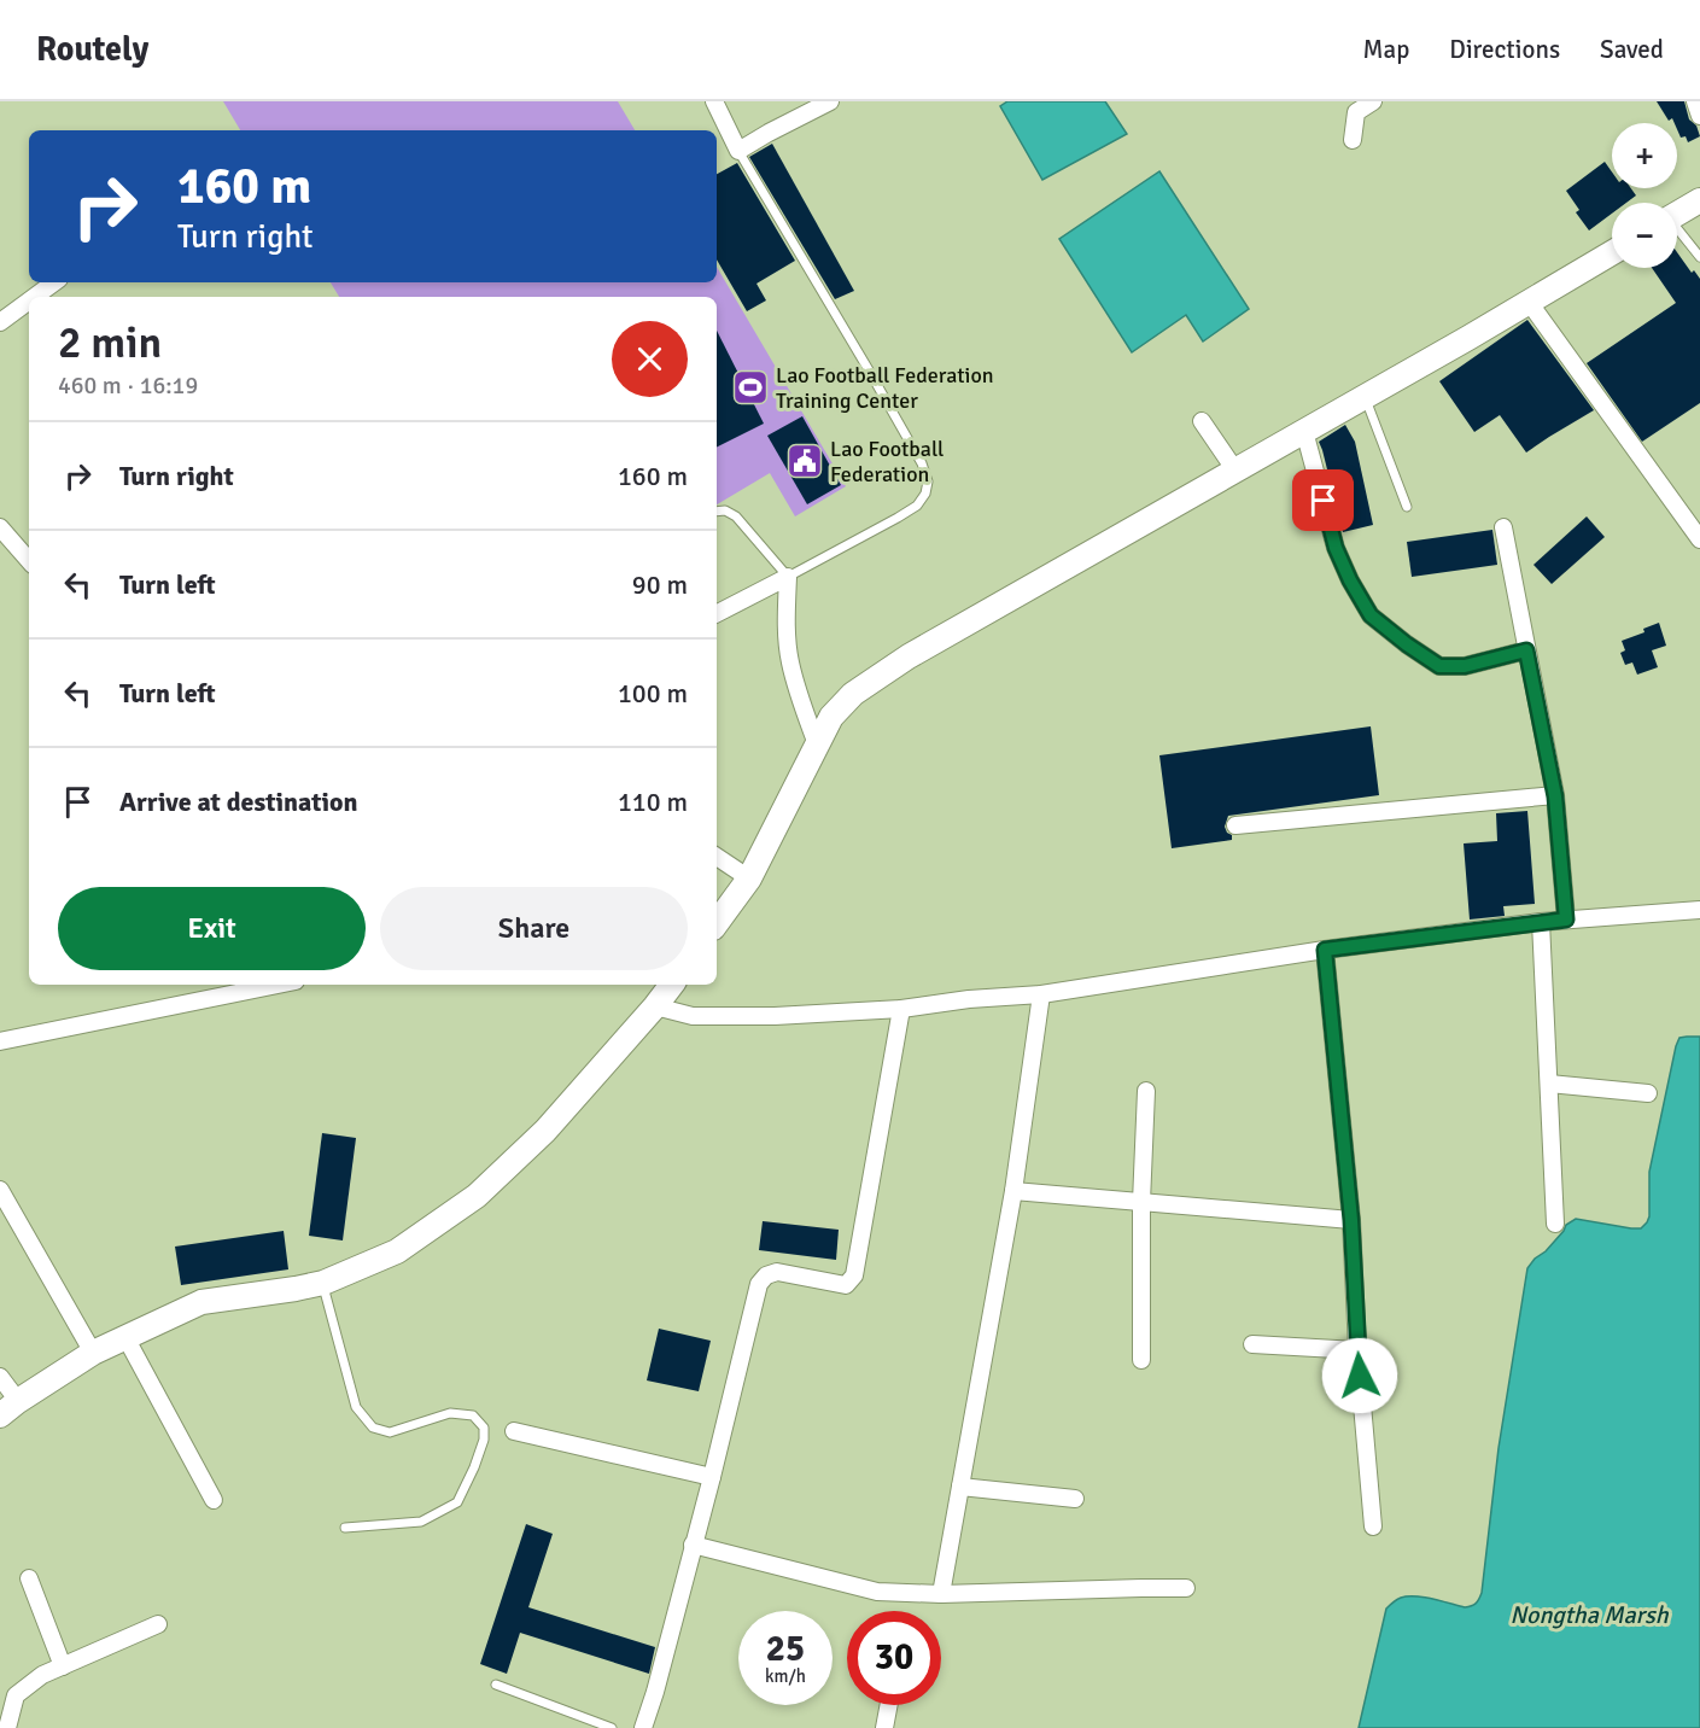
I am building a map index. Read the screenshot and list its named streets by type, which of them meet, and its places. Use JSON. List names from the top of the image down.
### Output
{
  "water": ["Nongtha Marsh"],
  "places": {
    "sports": ["Lao Football Federation Training Center"],
    "public building": ["Lao Football Federation"]
  },
  "page": {
    "header": "Routely",
    "nav": ["Map", "Directions", "Saved"],
    "map_buttons": ["+", "−"],
    "turn": ["160 m", "Turn right"],
    "heading": ["2 min", "460 m · 16:19"],
    "list": [
      {
        "name": "Turn right",
        "value": "160 m"
      },
      {
        "name": "Turn left",
        "value": "90 m"
      },
      {
        "name": "Turn left",
        "value": "100 m"
      },
      {
        "name": "Arrive at destination",
        "value": "110 m"
      }
    ],
    "buttons": ["Exit", "Share"],
    "speed": "25 km/h",
    "limit": "30"
  }
}
